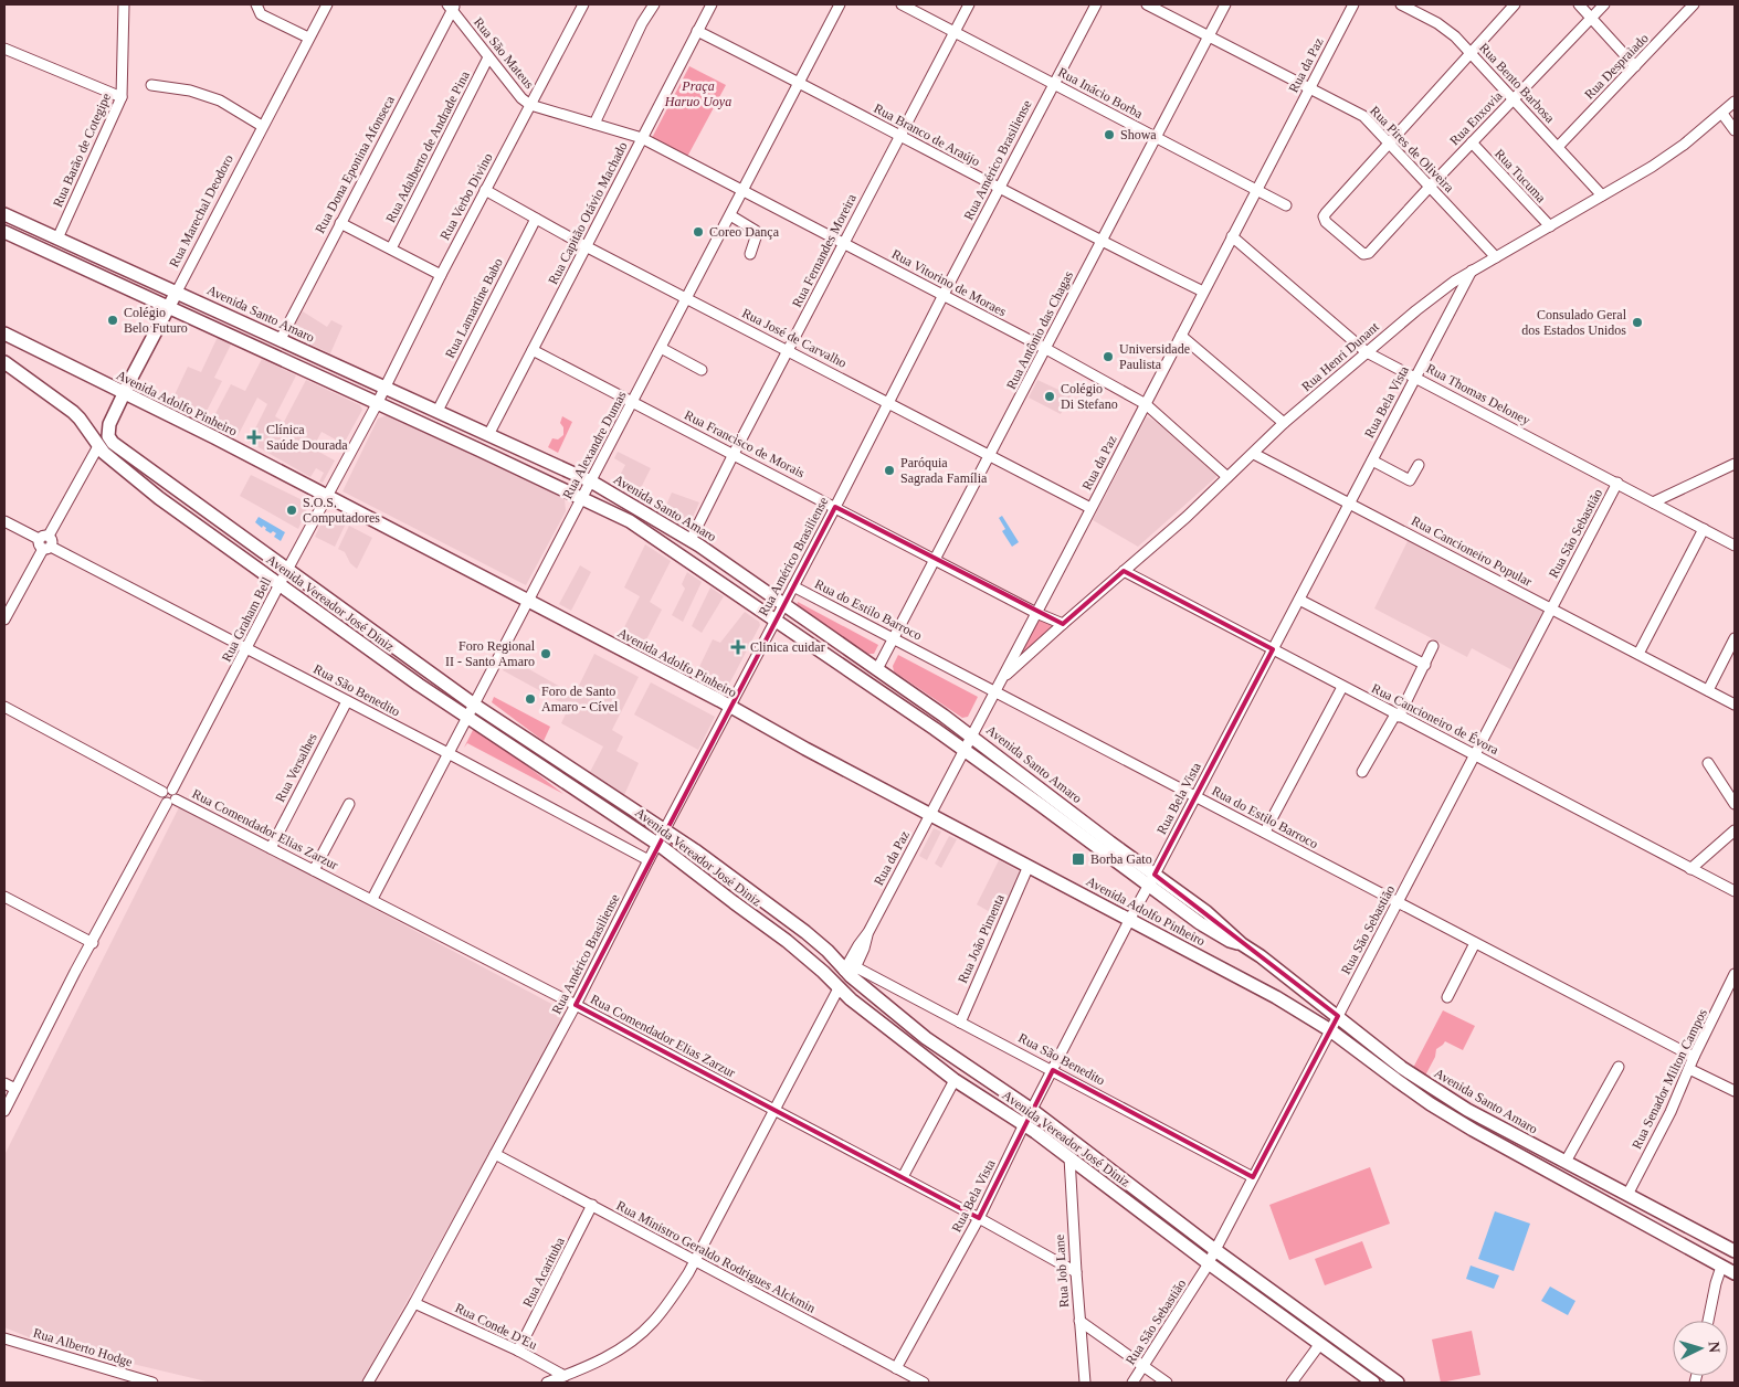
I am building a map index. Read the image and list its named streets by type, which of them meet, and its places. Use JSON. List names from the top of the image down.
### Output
{
  "streets": {
    "main road": [
      "Rua Marechal Deodoro",
      "Avenida Santo Amaro",
      "Avenida Adolfo Pinheiro",
      "Avenida Vereador José Diniz"
    ],
    "street": [
      "Rua São Mateus",
      "Rua da Paz",
      "Rua Despraiado",
      "Rua Bento Barbosa",
      "Rua Inácio Borba",
      "Rua Enxovia",
      "Rua Branco de Araújo",
      "Rua Adalberto de Andrade Pina",
      "Rua Pires de Oliveira",
      "Rua Barão de Cotegipe",
      "Rua Américo Brasiliense",
      "Rua Dona Eponina Afonseca",
      "Rua Tucuma",
      "Rua Verbo Divino",
      "Rua Capitão Otávio Machado",
      "Rua Fernandes Moreira",
      "Rua Vitorino de Moraes",
      "Rua Lamartine Babo",
      "Rua Antônio das Chagas",
      "Rua José de Carvalho",
      "Rua Henri Dunant",
      "Rua Thomas Deloney",
      "Rua Bela Vista",
      "Rua Francisco de Morais",
      "Rua Alexandre Dumas",
      "Rua São Sebastião",
      "Rua Cancioneiro Popular",
      "Rua do Estilo Barroco",
      "Rua Graham Bell",
      "Rua São Benedito",
      "Rua Cancioneiro de Évora",
      "Rua Versalhes",
      "Rua Comendador Elias Zarzur",
      "Rua João Pimenta",
      "Rua Senador Milton Campos",
      "Rua Ministro Geraldo Rodrigues Alckmin",
      "Rua Job Lane",
      "Rua Acarituba",
      "Rua Conde D'Eu",
      "Rua Alberto Hodge"
    ]
  },
  "crossings": [
    ["Rua São Mateus", "Rua Adalberto de Andrade Pina"],
    ["Rua São Mateus", "Rua Dona Eponina Afonseca"],
    ["Rua São Mateus", "Rua Verbo Divino"],
    ["Rua São Mateus", "Rua Capitão Otávio Machado"],
    ["Rua São Mateus", "Rua Vitorino de Moraes"],
    ["Rua da Paz", "Rua Inácio Borba"],
    ["Rua da Paz", "Rua Branco de Araújo"],
    ["Rua da Paz", "Rua Pires de Oliveira"],
    ["Rua da Paz", "Rua Vitorino de Moraes"],
    ["Rua da Paz", "Avenida Santo Amaro"],
    ["Rua da Paz", "Rua José de Carvalho"],
    ["Rua da Paz", "Rua Henri Dunant"],
    ["Rua da Paz", "Rua Thomas Deloney"],
    ["Rua da Paz", "Avenida Adolfo Pinheiro"],
    ["Rua da Paz", "Rua Francisco de Morais"],
    ["Rua da Paz", "Avenida Vereador José Diniz"],
    ["Rua da Paz", "Rua do Estilo Barroco"],
    ["Rua da Paz", "Rua São Benedito"],
    ["Rua Despraiado", "Rua Bento Barbosa"],
    ["Rua Bento Barbosa", "Rua Enxovia"],
    ["Rua Bento Barbosa", "Rua Henri Dunant"],
    ["Rua Inácio Borba", "Rua Américo Brasiliense"],
    ["Rua Inácio Borba", "Rua Fernandes Moreira"],
    ["Rua Inácio Borba", "Rua Antônio das Chagas"],
    ["Rua Enxovia", "Rua Pires de Oliveira"],
    ["Rua Enxovia", "Rua Tucuma"],
    ["Rua Branco de Araújo", "Rua Américo Brasiliense"],
    ["Rua Branco de Araújo", "Rua Capitão Otávio Machado"],
    ["Rua Branco de Araújo", "Rua Fernandes Moreira"],
    ["Rua Branco de Araújo", "Rua Antônio das Chagas"],
    ["Rua Branco de Araújo", "Rua Alexandre Dumas"],
    ["Rua Pires de Oliveira", "Rua Antônio das Chagas"],
    ["Rua Pires de Oliveira", "Rua Henri Dunant"],
    ["Rua Barão de Cotegipe", "Avenida Santo Amaro"],
    ["Rua Américo Brasiliense", "Rua Vitorino de Moraes"],
    ["Rua Américo Brasiliense", "Avenida Santo Amaro"],
    ["Rua Américo Brasiliense", "Rua José de Carvalho"],
    ["Rua Américo Brasiliense", "Avenida Adolfo Pinheiro"],
    ["Rua Américo Brasiliense", "Rua Francisco de Morais"],
    ["Rua Américo Brasiliense", "Avenida Vereador José Diniz"],
    ["Rua Américo Brasiliense", "Rua do Estilo Barroco"],
    ["Rua Américo Brasiliense", "Rua São Benedito"],
    ["Rua Américo Brasiliense", "Rua Comendador Elias Zarzur"],
    ["Rua Américo Brasiliense", "Rua Ministro Geraldo Rodrigues Alckmin"],
    ["Rua Américo Brasiliense", "Rua Conde D'Eu"],
    ["Rua Dona Eponina Afonseca", "Avenida Santo Amaro"],
    ["Rua Tucuma", "Rua Henri Dunant"],
    ["Rua Verbo Divino", "Avenida Santo Amaro"],
    ["Rua Verbo Divino", "Rua José de Carvalho"],
    ["Rua Verbo Divino", "Rua Graham Bell"],
    ["Rua Marechal Deodoro", "Avenida Santo Amaro"],
    ["Rua Marechal Deodoro", "Avenida Adolfo Pinheiro"],
    ["Rua Marechal Deodoro", "Avenida Vereador José Diniz"],
    ["Rua Capitão Otávio Machado", "Rua Vitorino de Moraes"],
    ["Rua Capitão Otávio Machado", "Avenida Santo Amaro"],
    ["Rua Capitão Otávio Machado", "Rua José de Carvalho"],
    ["Rua Capitão Otávio Machado", "Rua Francisco de Morais"],
    ["Rua Fernandes Moreira", "Rua Vitorino de Moraes"],
    ["Rua Fernandes Moreira", "Avenida Santo Amaro"],
    ["Rua Fernandes Moreira", "Rua José de Carvalho"],
    ["Rua Fernandes Moreira", "Rua Francisco de Morais"],
    ["Rua Vitorino de Moraes", "Rua Antônio das Chagas"],
    ["Rua Vitorino de Moraes", "Rua Henri Dunant"],
    ["Rua Vitorino de Moraes", "Rua Alexandre Dumas"],
    ["Rua Lamartine Babo", "Avenida Santo Amaro"],
    ["Rua Lamartine Babo", "Rua José de Carvalho"],
    ["Avenida Santo Amaro", "Rua Antônio das Chagas"],
    ["Avenida Santo Amaro", "Rua Bela Vista"],
    ["Avenida Santo Amaro", "Rua Alexandre Dumas"],
    ["Avenida Santo Amaro", "Rua São Sebastião"],
    ["Avenida Santo Amaro", "Rua Graham Bell"],
    ["Avenida Santo Amaro", "Rua Senador Milton Campos"],
    ["Rua Antônio das Chagas", "Rua José de Carvalho"],
    ["Rua Antônio das Chagas", "Rua Francisco de Morais"],
    ["Rua Antônio das Chagas", "Rua do Estilo Barroco"],
    ["Rua José de Carvalho", "Rua Alexandre Dumas"],
    ["Rua Henri Dunant", "Rua Thomas Deloney"],
    ["Rua Henri Dunant", "Rua Bela Vista"],
    ["Rua Henri Dunant", "Rua Francisco de Morais"],
    ["Rua Henri Dunant", "Rua Cancioneiro Popular"],
    ["Rua Henri Dunant", "Rua Cancioneiro de Évora"],
    ["Rua Thomas Deloney", "Rua Bela Vista"],
    ["Rua Thomas Deloney", "Rua São Sebastião"],
    ["Rua Bela Vista", "Avenida Adolfo Pinheiro"],
    ["Rua Bela Vista", "Rua Cancioneiro Popular"],
    ["Rua Bela Vista", "Avenida Vereador José Diniz"],
    ["Rua Bela Vista", "Rua do Estilo Barroco"],
    ["Rua Bela Vista", "Rua São Benedito"],
    ["Rua Bela Vista", "Rua Cancioneiro de Évora"],
    ["Rua Bela Vista", "Rua Comendador Elias Zarzur"],
    ["Rua Bela Vista", "Rua Ministro Geraldo Rodrigues Alckmin"],
    ["Avenida Adolfo Pinheiro", "Rua Alexandre Dumas"],
    ["Avenida Adolfo Pinheiro", "Rua São Sebastião"],
    ["Avenida Adolfo Pinheiro", "Rua Graham Bell"],
    ["Avenida Adolfo Pinheiro", "Rua João Pimenta"],
    ["Rua Francisco de Morais", "Rua Alexandre Dumas"],
    ["Rua Alexandre Dumas", "Avenida Vereador José Diniz"],
    ["Rua Alexandre Dumas", "Rua São Benedito"],
    ["Rua Alexandre Dumas", "Rua Comendador Elias Zarzur"],
    ["Rua São Sebastião", "Rua Cancioneiro Popular"],
    ["Rua São Sebastião", "Avenida Vereador José Diniz"],
    ["Rua São Sebastião", "Rua do Estilo Barroco"],
    ["Rua São Sebastião", "Rua São Benedito"],
    ["Rua São Sebastião", "Rua Cancioneiro de Évora"],
    ["Avenida Vereador José Diniz", "Rua Graham Bell"],
    ["Avenida Vereador José Diniz", "Rua São Benedito"],
    ["Avenida Vereador José Diniz", "Rua Job Lane"],
    ["Rua do Estilo Barroco", "Rua Senador Milton Campos"],
    ["Rua Graham Bell", "Rua São Benedito"],
    ["Rua Graham Bell", "Rua Comendador Elias Zarzur"],
    ["Rua São Benedito", "Rua Versalhes"],
    ["Rua São Benedito", "Rua João Pimenta"],
    ["Rua Versalhes", "Rua Comendador Elias Zarzur"],
    ["Rua Comendador Elias Zarzur", "Rua Job Lane"],
    ["Rua Ministro Geraldo Rodrigues Alckmin", "Rua Acarituba"],
    ["Rua Acarituba", "Rua Conde D'Eu"]
  ],
  "parks": ["Praça Haruo Uoya"],
  "places": {
    "other": [
      "Showa",
      "Coreo Dança",
      "Colégio Belo Futuro",
      "Consulado Geral dos Estados Unidos",
      "Universidade Paulista",
      "Colégio Di Stefano",
      "Paróquia Sagrada Família",
      "S.O.S. Computadores",
      "Foro Regional II - Santo Amaro",
      "Foro de Santo Amaro - Cível"
    ],
    "health": ["Clínica Saúde Dourada", "Clinica cuidar"],
    "transit": ["Borba Gato"]
  },
  "north": "right"
}
